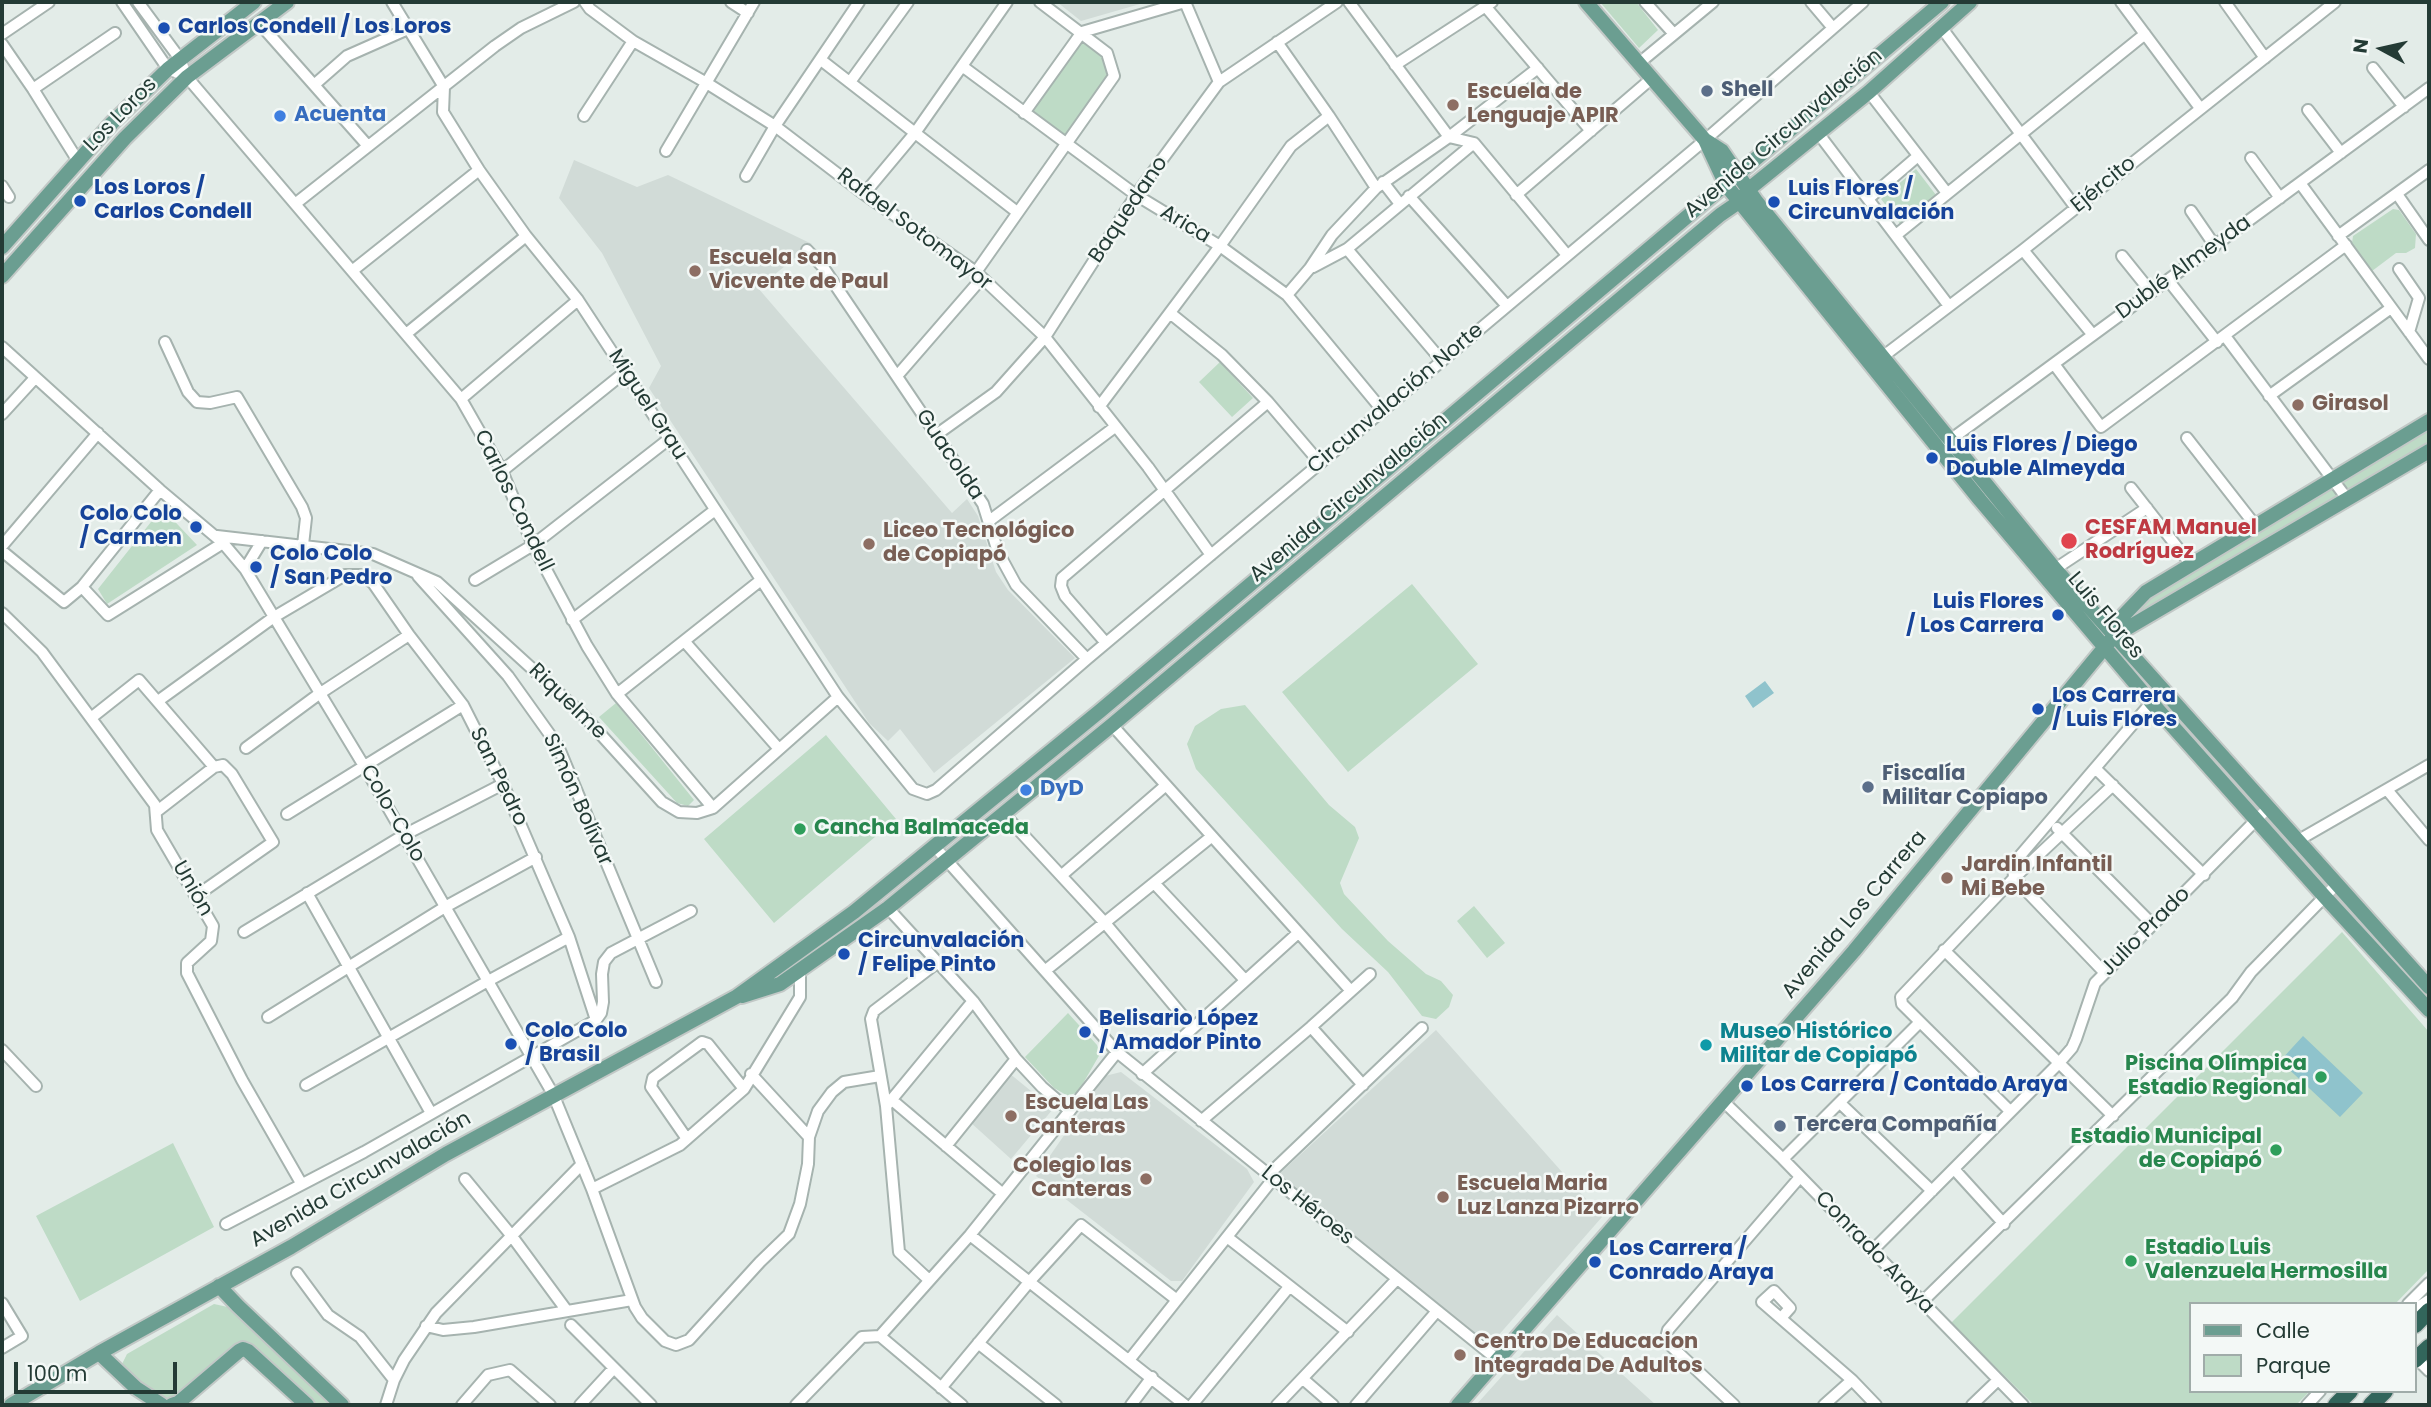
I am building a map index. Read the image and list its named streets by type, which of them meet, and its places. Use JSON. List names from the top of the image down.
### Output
{
  "streets": {
    "main road": [
      "Los Loros",
      "Avenida Circunvalación",
      "Luis Flores",
      "Avenida Los Carrera"
    ],
    "street": [
      "Ejército",
      "Baquedano",
      "Arica",
      "Rafael Sotomayor",
      "Dublé Almeyda",
      "Circunvalación Norte",
      "Miguel Grau",
      "Guacolda",
      "Carlos Condell",
      "Riquelme",
      "San Pedro",
      "Simón Bolívar",
      "Colo-Colo",
      "Unión",
      "Julio Prado",
      "Los Héroes",
      "Conrado Araya"
    ]
  },
  "crossings": [
    ["Los Loros", "Carlos Condell"],
    ["Avenida Circunvalación", "Luis Flores"],
    ["Avenida Circunvalación", "Colo-Colo"],
    ["Avenida Circunvalación", "Los Héroes"],
    ["Ejército", "Luis Flores"],
    ["Baquedano", "Arica"],
    ["Baquedano", "Rafael Sotomayor"],
    ["Baquedano", "Guacolda"],
    ["Arica", "Circunvalación Norte"],
    ["Rafael Sotomayor", "Circunvalación Norte"],
    ["Dublé Almeyda", "Luis Flores"],
    ["Circunvalación Norte", "Miguel Grau"],
    ["Circunvalación Norte", "Guacolda"],
    ["Circunvalación Norte", "Luis Flores"],
    ["Carlos Condell", "Riquelme"],
    ["Luis Flores", "Avenida Los Carrera"],
    ["Luis Flores", "Julio Prado"],
    ["Riquelme", "Simón Bolívar"],
    ["Riquelme", "Colo-Colo"],
    ["San Pedro", "Colo-Colo"],
    ["Avenida Los Carrera", "Los Héroes"],
    ["Avenida Los Carrera", "Conrado Araya"],
    ["Julio Prado", "Conrado Araya"]
  ],
  "places": [
    "Carlos Condell / Los Loros",
    "Shell",
    "Escuela de Lenguaje APIR",
    "Acuenta",
    "Los Loros / Carlos Condell",
    "Luis Flores / Circunvalación",
    "Escuela san Vicvente de Paul",
    "Girasol",
    "Luis Flores / Diego Double Almeyda",
    "Colo Colo / Carmen",
    "CESFAM Manuel Rodríguez",
    "Liceo Tecnológico de Copiapó",
    "Colo Colo / San Pedro",
    "Luis Flores / Los Carrera",
    "Los Carrera / Luis Flores",
    "Fiscalía Militar Copiapo",
    "DyD",
    "Cancha Balmaceda",
    "Jardin Infantil Mi Bebe",
    "Circunvalación / Felipe Pinto",
    "Belisario López / Amador Pinto",
    "Colo Colo / Brasil",
    "Museo Histórico Militar de Copiapó",
    "Piscina Olímpica Estadio Regional",
    "Los Carrera / Contado Araya",
    "Escuela Las Canteras",
    "Tercera Compañía",
    "Estadio Municipal de Copiapó",
    "Colegio las Canteras",
    "Escuela Maria Luz Lanza Pizarro",
    "Estadio Luis Valenzuela Hermosilla",
    "Los Carrera / Conrado Araya",
    "Centro De Educacion Integrada De Adultos"
  ],
  "legend": ["Calle", "Parque"],
  "scale_bar": "100 m",
  "north": "left"
}
